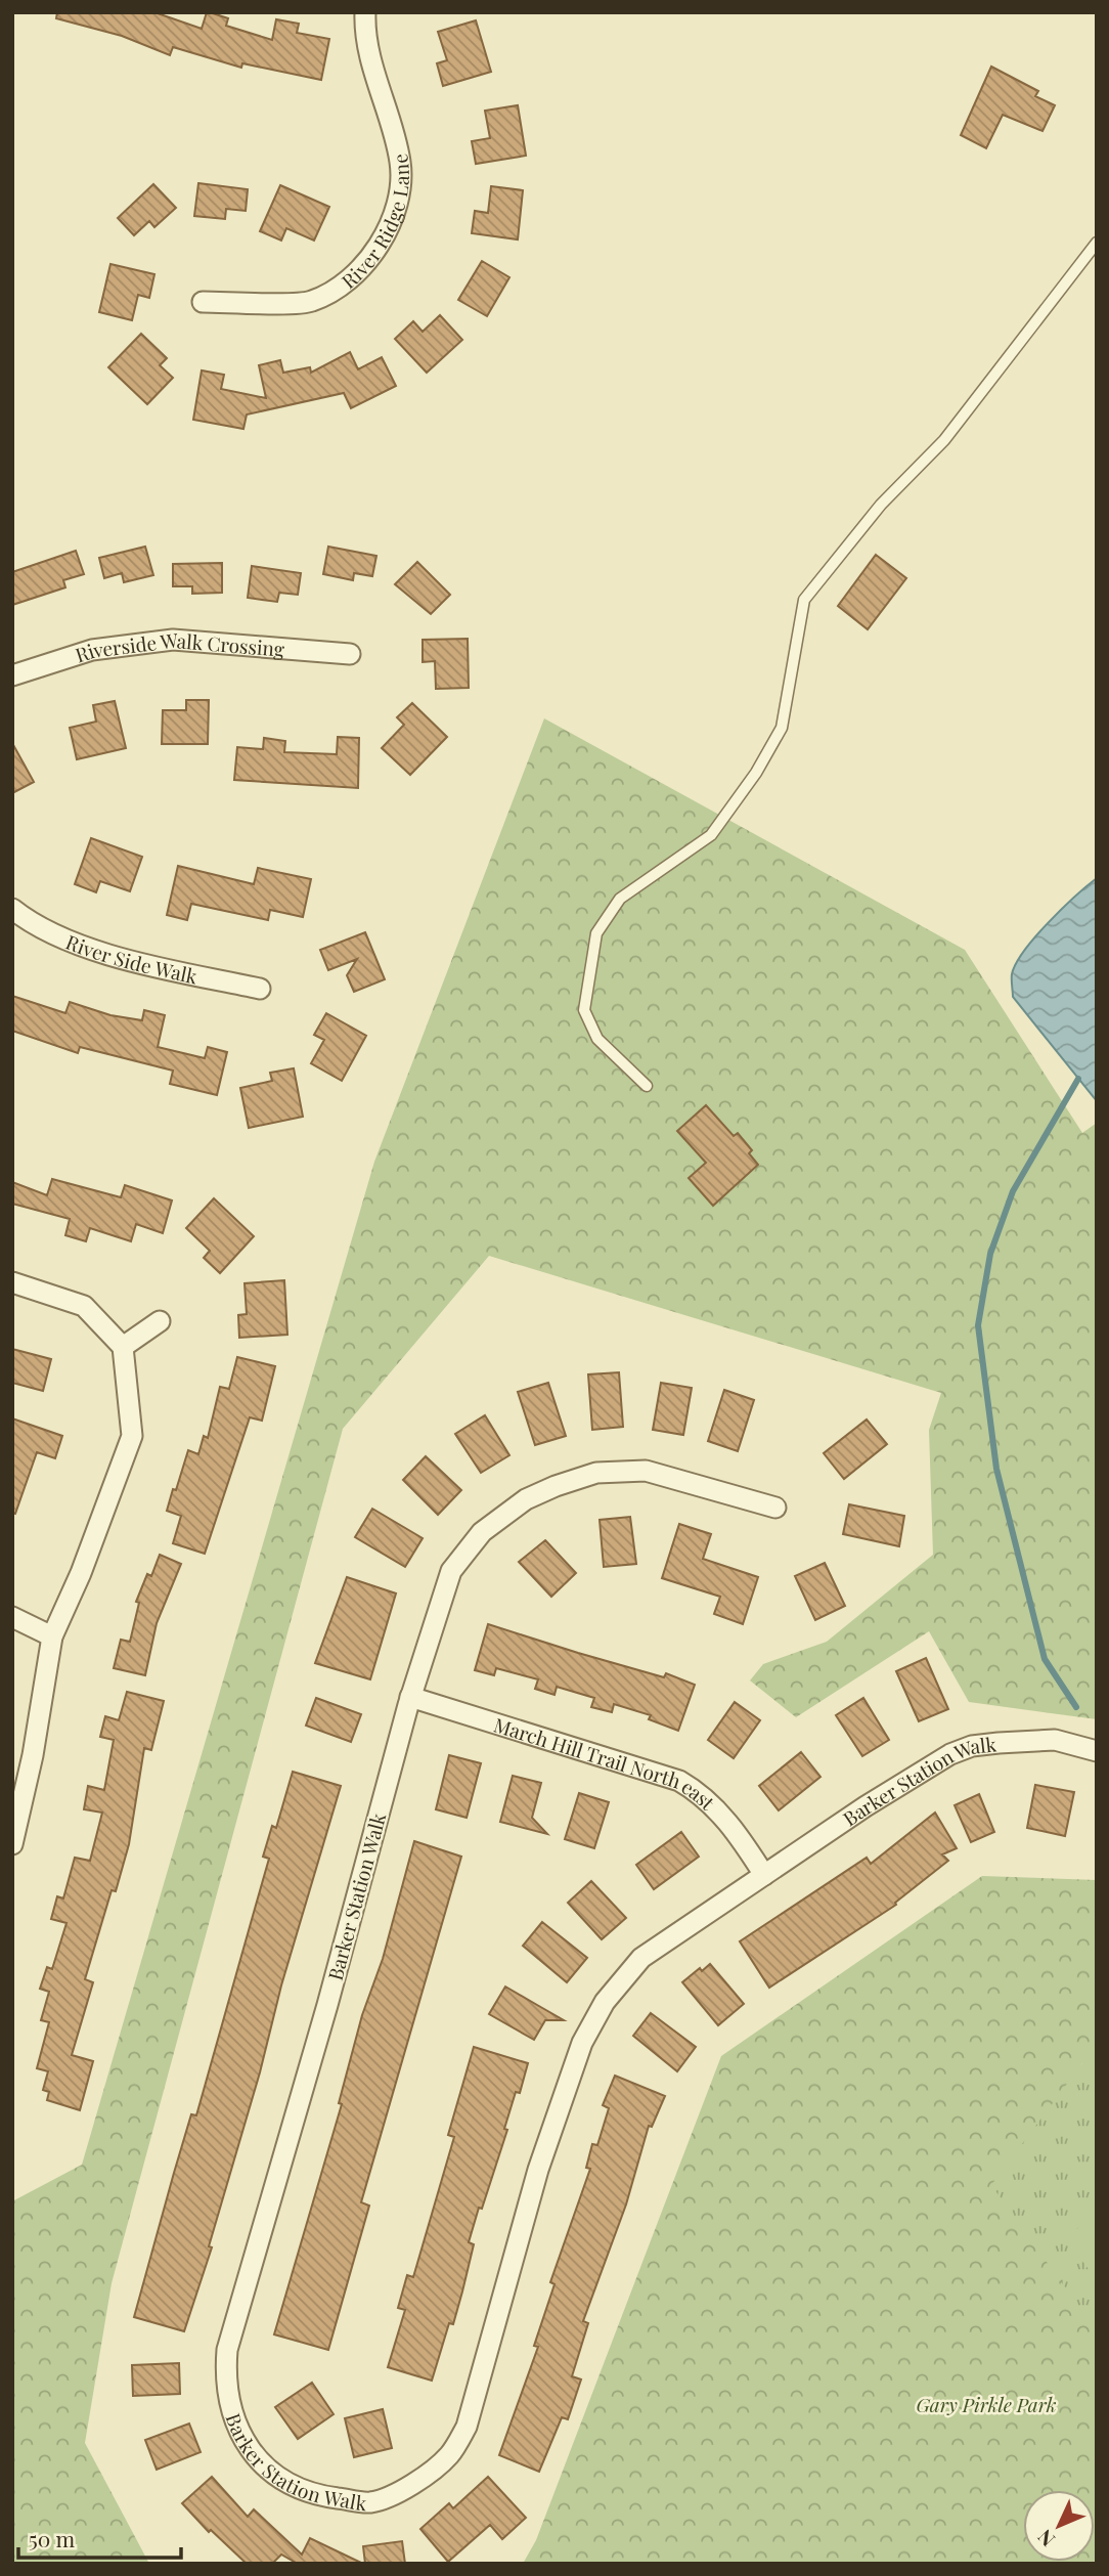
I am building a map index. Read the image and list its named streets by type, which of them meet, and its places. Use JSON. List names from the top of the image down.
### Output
{
  "streets": {
    "street": [
      "River Ridge Lane",
      "Riverside Walk Crossing",
      "River Side Walk",
      "March Hill Trail North east",
      "Barker Station Walk"
    ]
  },
  "crossings": [
    ["March Hill Trail North east", "Barker Station Walk"]
  ],
  "parks": ["Gary Pirkle Park"],
  "scale_bar": "50 m",
  "north": "bottom left"
}
